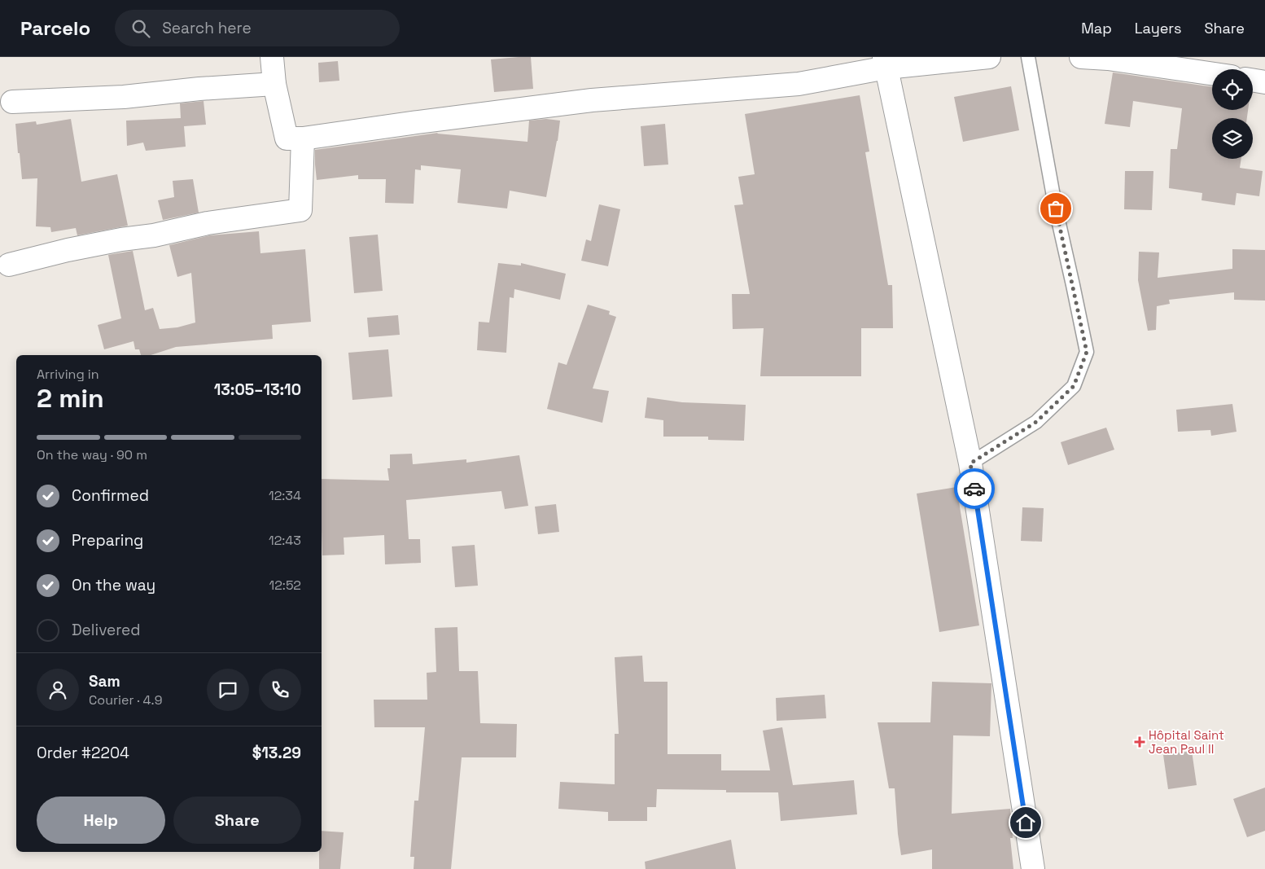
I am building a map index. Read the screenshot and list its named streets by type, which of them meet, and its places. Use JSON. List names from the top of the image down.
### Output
{
  "places": {
    "health": ["Hôpital Saint Jean Paul II"]
  },
  "page": {
    "header": "Parcelo",
    "search": "Search here",
    "nav": ["Map", "Layers", "Share"],
    "heading": ["2 min", "Arriving in", "13:05–13:10"],
    "panel": [
      "Sam",
      "Courier · 4.9",
      "Order #2204",
      "$13.29"
    ],
    "bar": "On the way · 90 m",
    "list": [
      ["Confirmed", "12:34"],
      ["Preparing", "12:43"],
      ["On the way", "12:52"],
      "Delivered"
    ],
    "buttons": ["Help", "Share"]
  }
}
